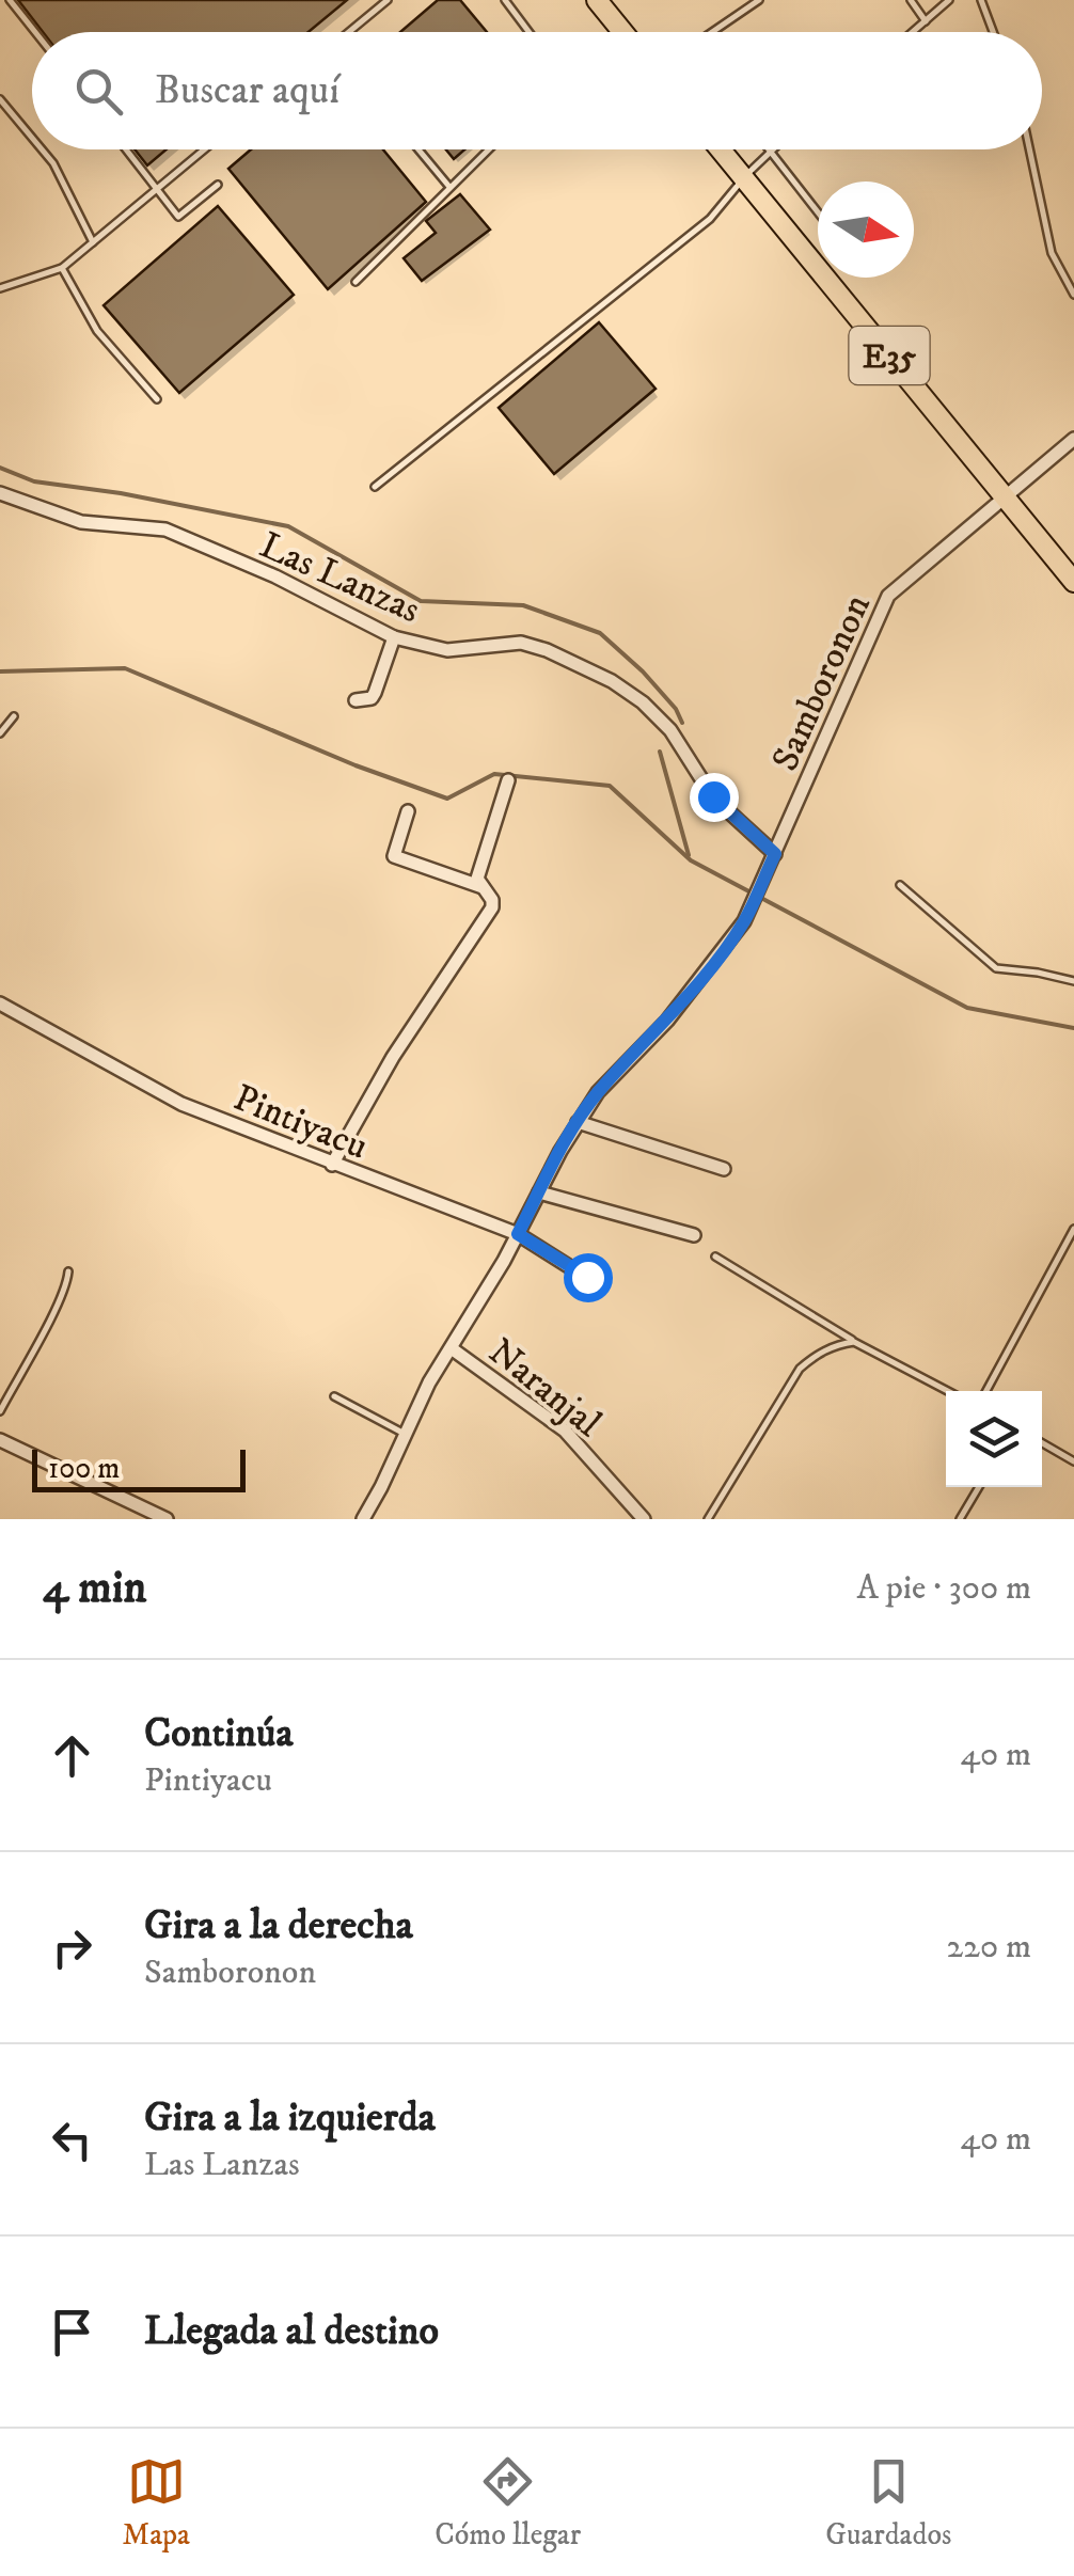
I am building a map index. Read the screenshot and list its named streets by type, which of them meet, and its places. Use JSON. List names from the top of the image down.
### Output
{
  "streets": {
    "highway": ["E35"],
    "street": [
      "Las Lanzas",
      "Samboronon",
      "Pintiyacu",
      "Naranjal"
    ]
  },
  "crossings": [
    ["E35", "Samboronon"],
    ["Las Lanzas", "Samboronon"],
    ["Samboronon", "Pintiyacu"],
    ["Samboronon", "Naranjal"]
  ],
  "scale_bar": "100 m",
  "north": "right",
  "page": {
    "search": "Buscar aquí",
    "scale": "100 m",
    "heading": ["4 min", "A pie · 300 m"],
    "list": [
      ["Continúa", "Pintiyacu", "40 m"],
      ["Gira a la derecha", "Samboronon", "220 m"],
      ["Gira a la izquierda", "Las Lanzas", "40 m"],
      "Llegada al destino"
    ],
    "nav": ["Mapa", "Cómo llegar", "Guardados"]
  }
}
